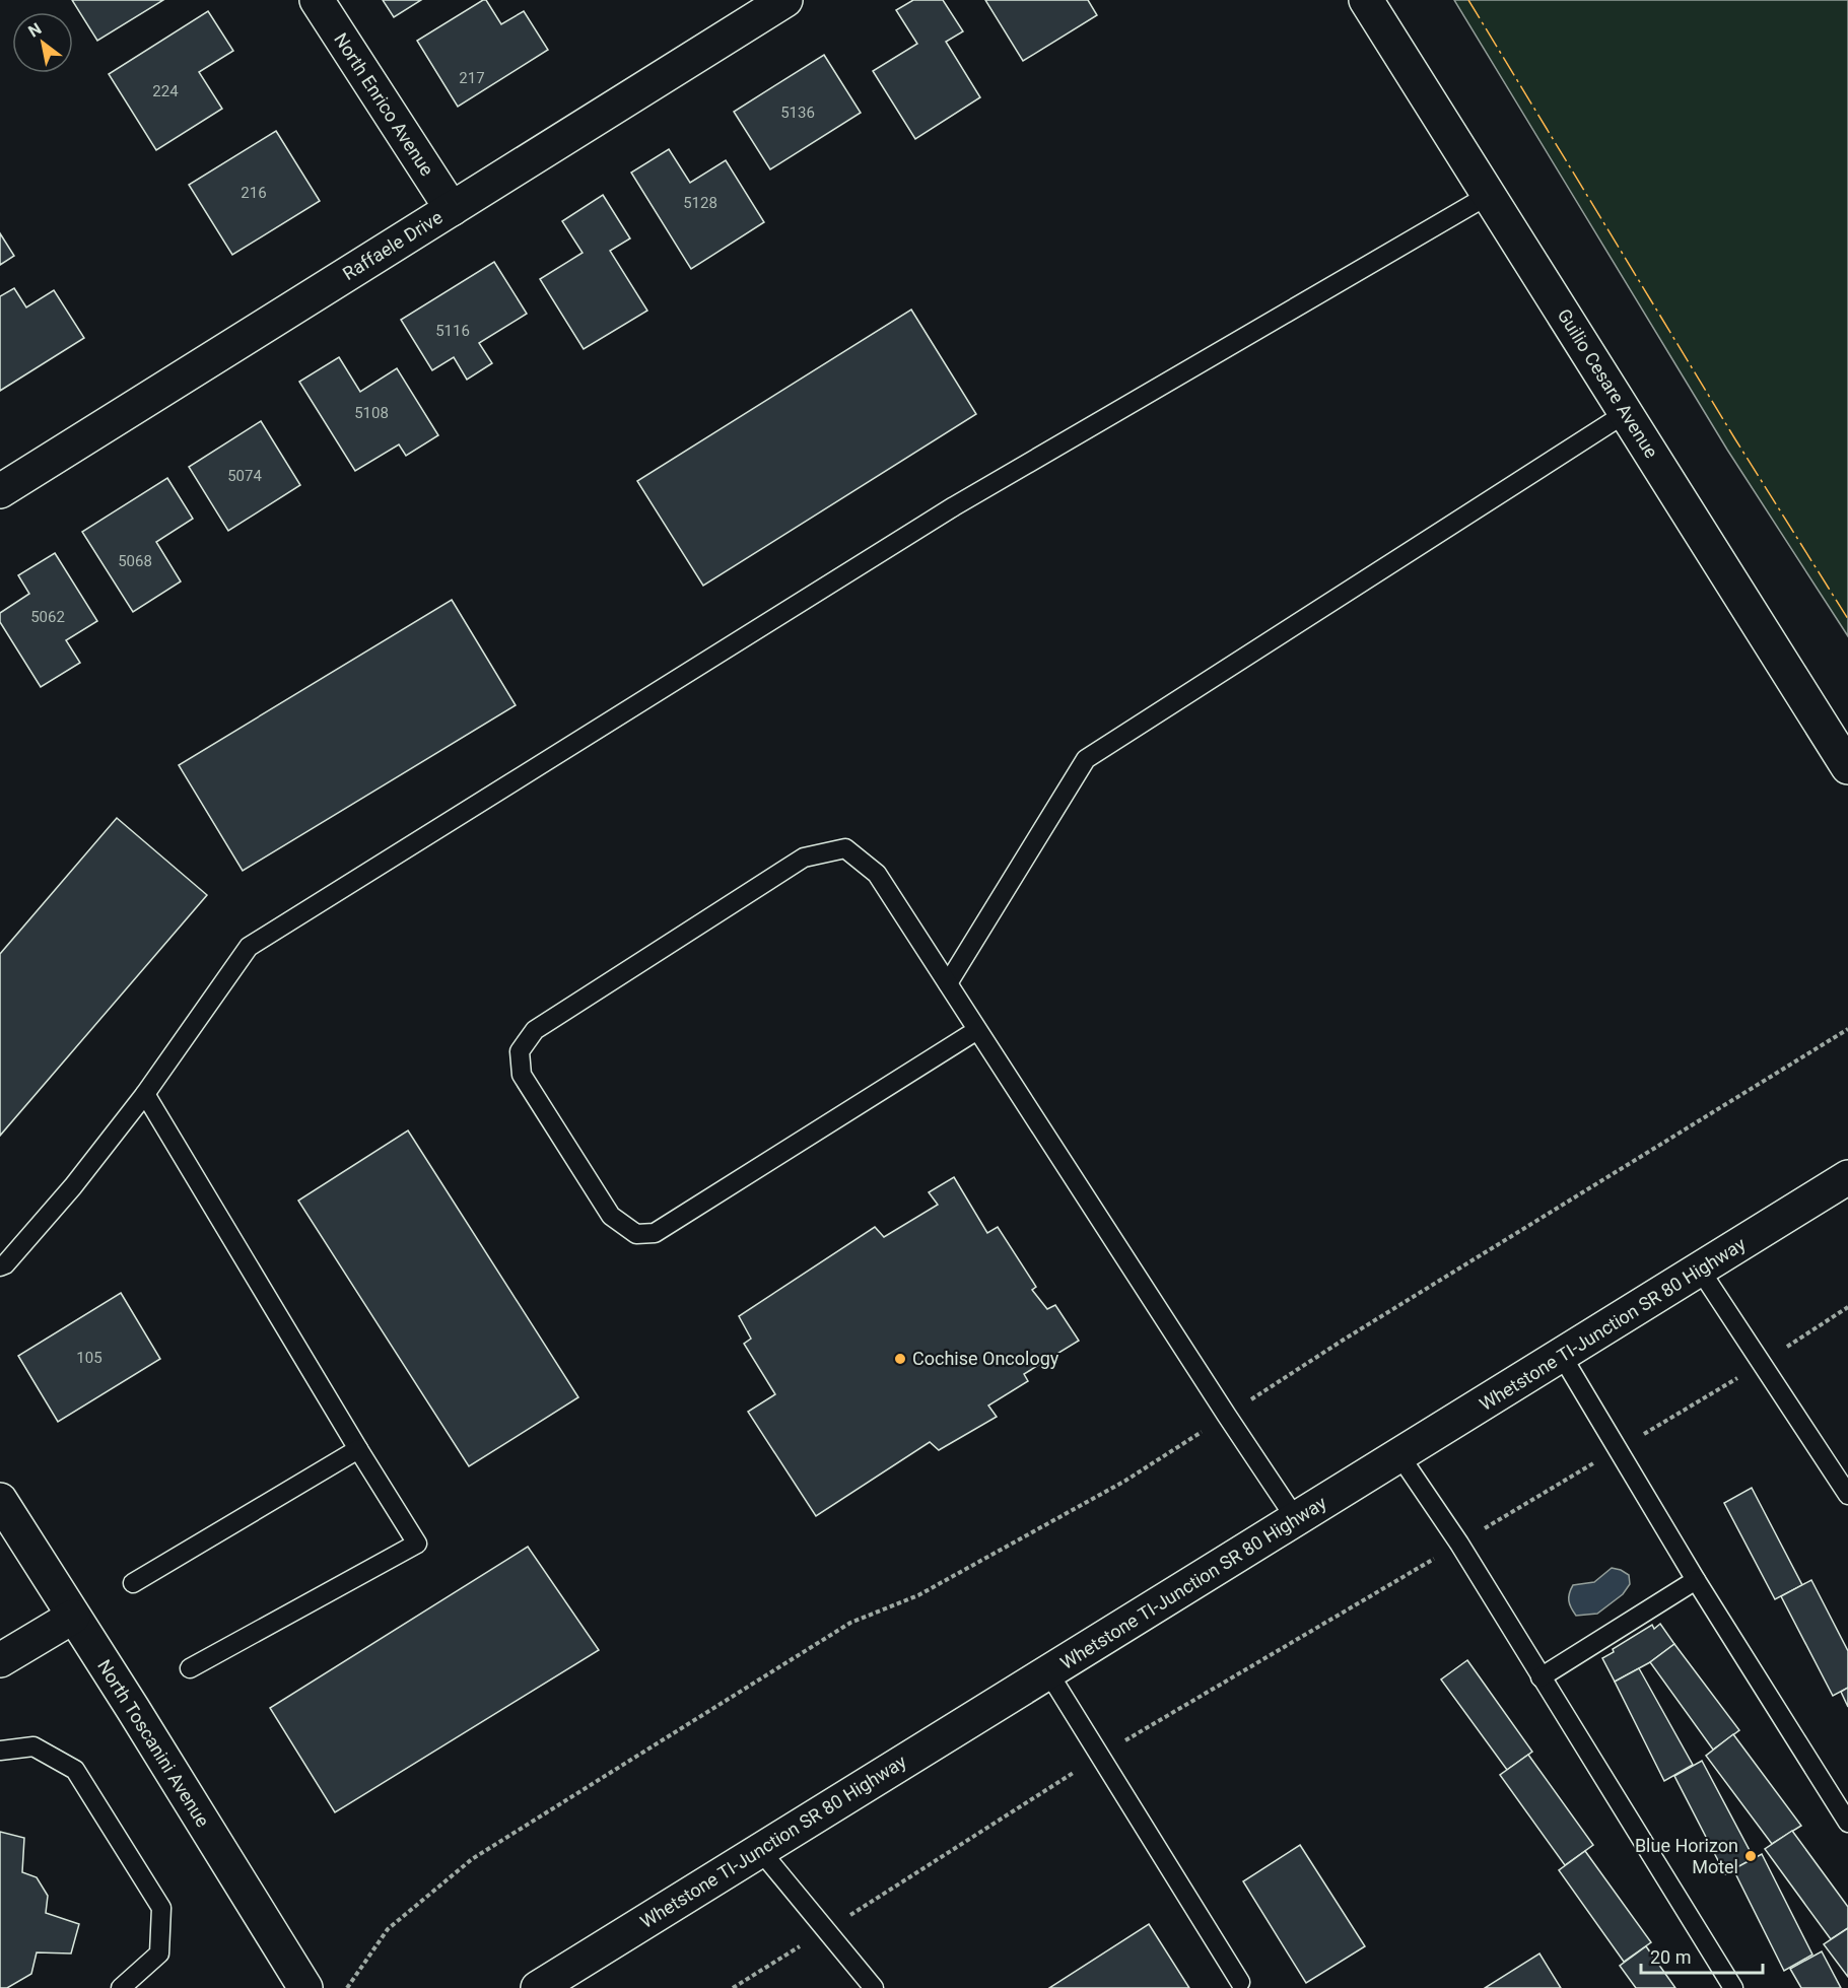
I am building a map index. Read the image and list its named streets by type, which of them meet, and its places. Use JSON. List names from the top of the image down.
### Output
{
  "streets": {
    "main road": [
      "North Enrico Avenue",
      "Raffaele Drive",
      "Guilio Cesare Avenue",
      "Whetstone TI-Junction SR 80 Highway",
      "North Toscanini Avenue"
    ]
  },
  "crossings": [
    ["North Enrico Avenue", "Raffaele Drive"]
  ],
  "places": ["Cochise Oncology", "Blue Horizon Motel"],
  "house_numbers": [
    "217",
    "224",
    "5136",
    "216",
    "5128",
    "5116",
    "5108",
    "5074",
    "5068",
    "5062",
    "105"
  ],
  "scale_bar": "20 m",
  "north": "top left"
}
